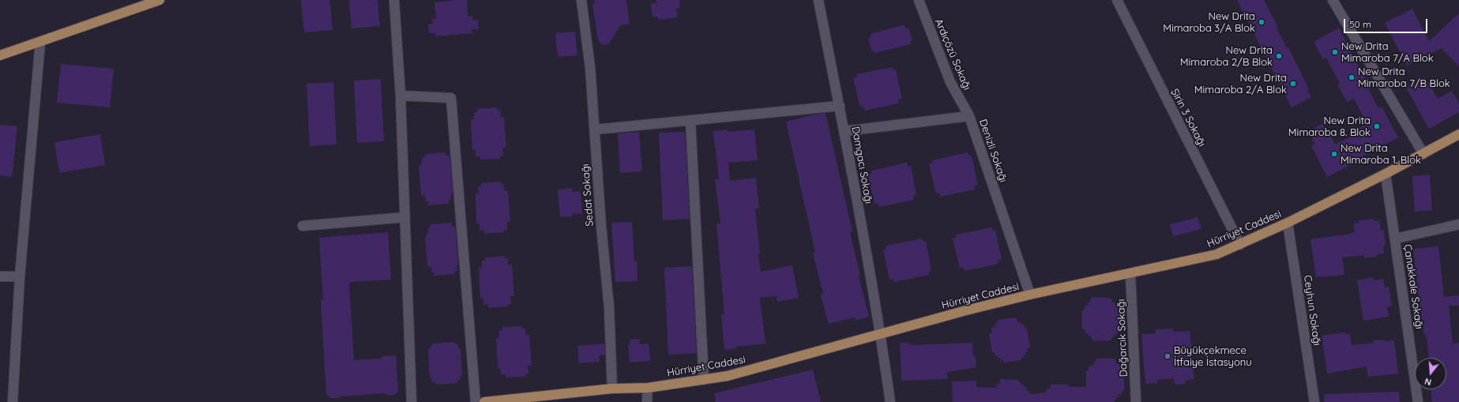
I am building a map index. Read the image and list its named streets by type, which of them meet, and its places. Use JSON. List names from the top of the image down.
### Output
{
  "streets": {
    "main road": ["Hürriyet Caddesi"],
    "street": [
      "Ardıçözü Sokağı",
      "Şirin 3 Sokağı",
      "Denizli Sokağı",
      "Damgacı Sokağı",
      "Sedat Sokağı",
      "Çanakkale Sokağı",
      "Ceyhun Sokağı",
      "Dağarcık Sokağı"
    ]
  },
  "crossings": [
    ["Ardıçözü Sokağı", "Denizli Sokağı"],
    ["Şirin 3 Sokağı", "Hürriyet Caddesi"],
    ["Denizli Sokağı", "Damgacı Sokağı"],
    ["Denizli Sokağı", "Hürriyet Caddesi"],
    ["Damgacı Sokağı", "Hürriyet Caddesi"],
    ["Sedat Sokağı", "Hürriyet Caddesi"],
    ["Hürriyet Caddesi", "Çanakkale Sokağı"],
    ["Hürriyet Caddesi", "Ceyhun Sokağı"],
    ["Hürriyet Caddesi", "Dağarcık Sokağı"]
  ],
  "places": [
    "New Drita Mimaroba 3/A Blok",
    "New Drita Mimaroba 7/A Blok",
    "New Drita Mimaroba 2/B Blok",
    "New Drita Mimaroba 7/B Blok",
    "New Drita Mimaroba 2/A Blok",
    "New Drita Mimaroba 8. Blok",
    "New Drita Mimaroba 1. Blok",
    "Büyükçekmece İtfaiye İstasyonu"
  ],
  "scale_bar": "50 m",
  "north": "bottom"
}
